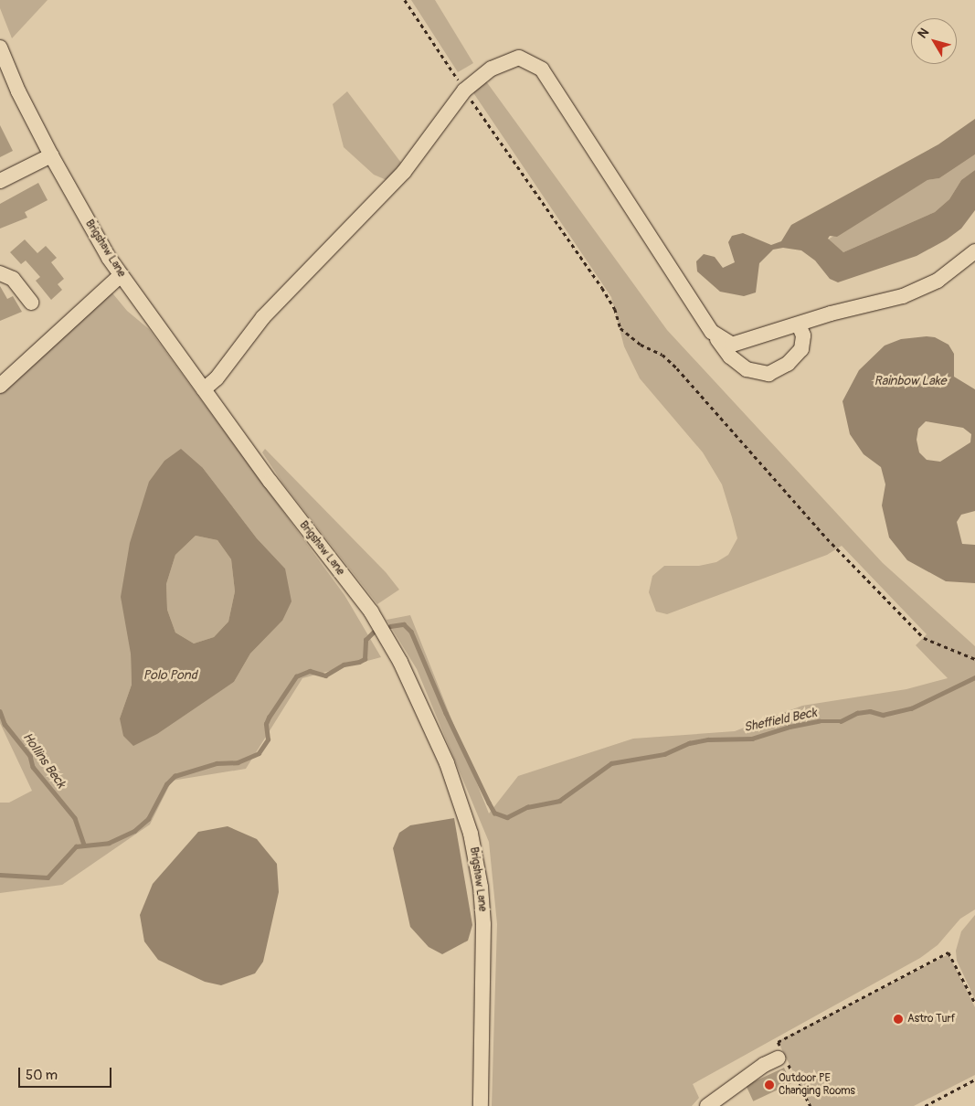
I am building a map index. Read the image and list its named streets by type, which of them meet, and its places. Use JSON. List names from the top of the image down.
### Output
{
  "streets": {
    "street": ["Brigshaw Lane"]
  },
  "water": [
    "Rainbow Lake",
    "Polo Pond",
    "Sheffield Beck",
    "Hollins Beck"
  ],
  "places": ["Astro Turf", "Outdoor PE Changing Rooms"],
  "scale_bar": "50 m",
  "north": "top left"
}
